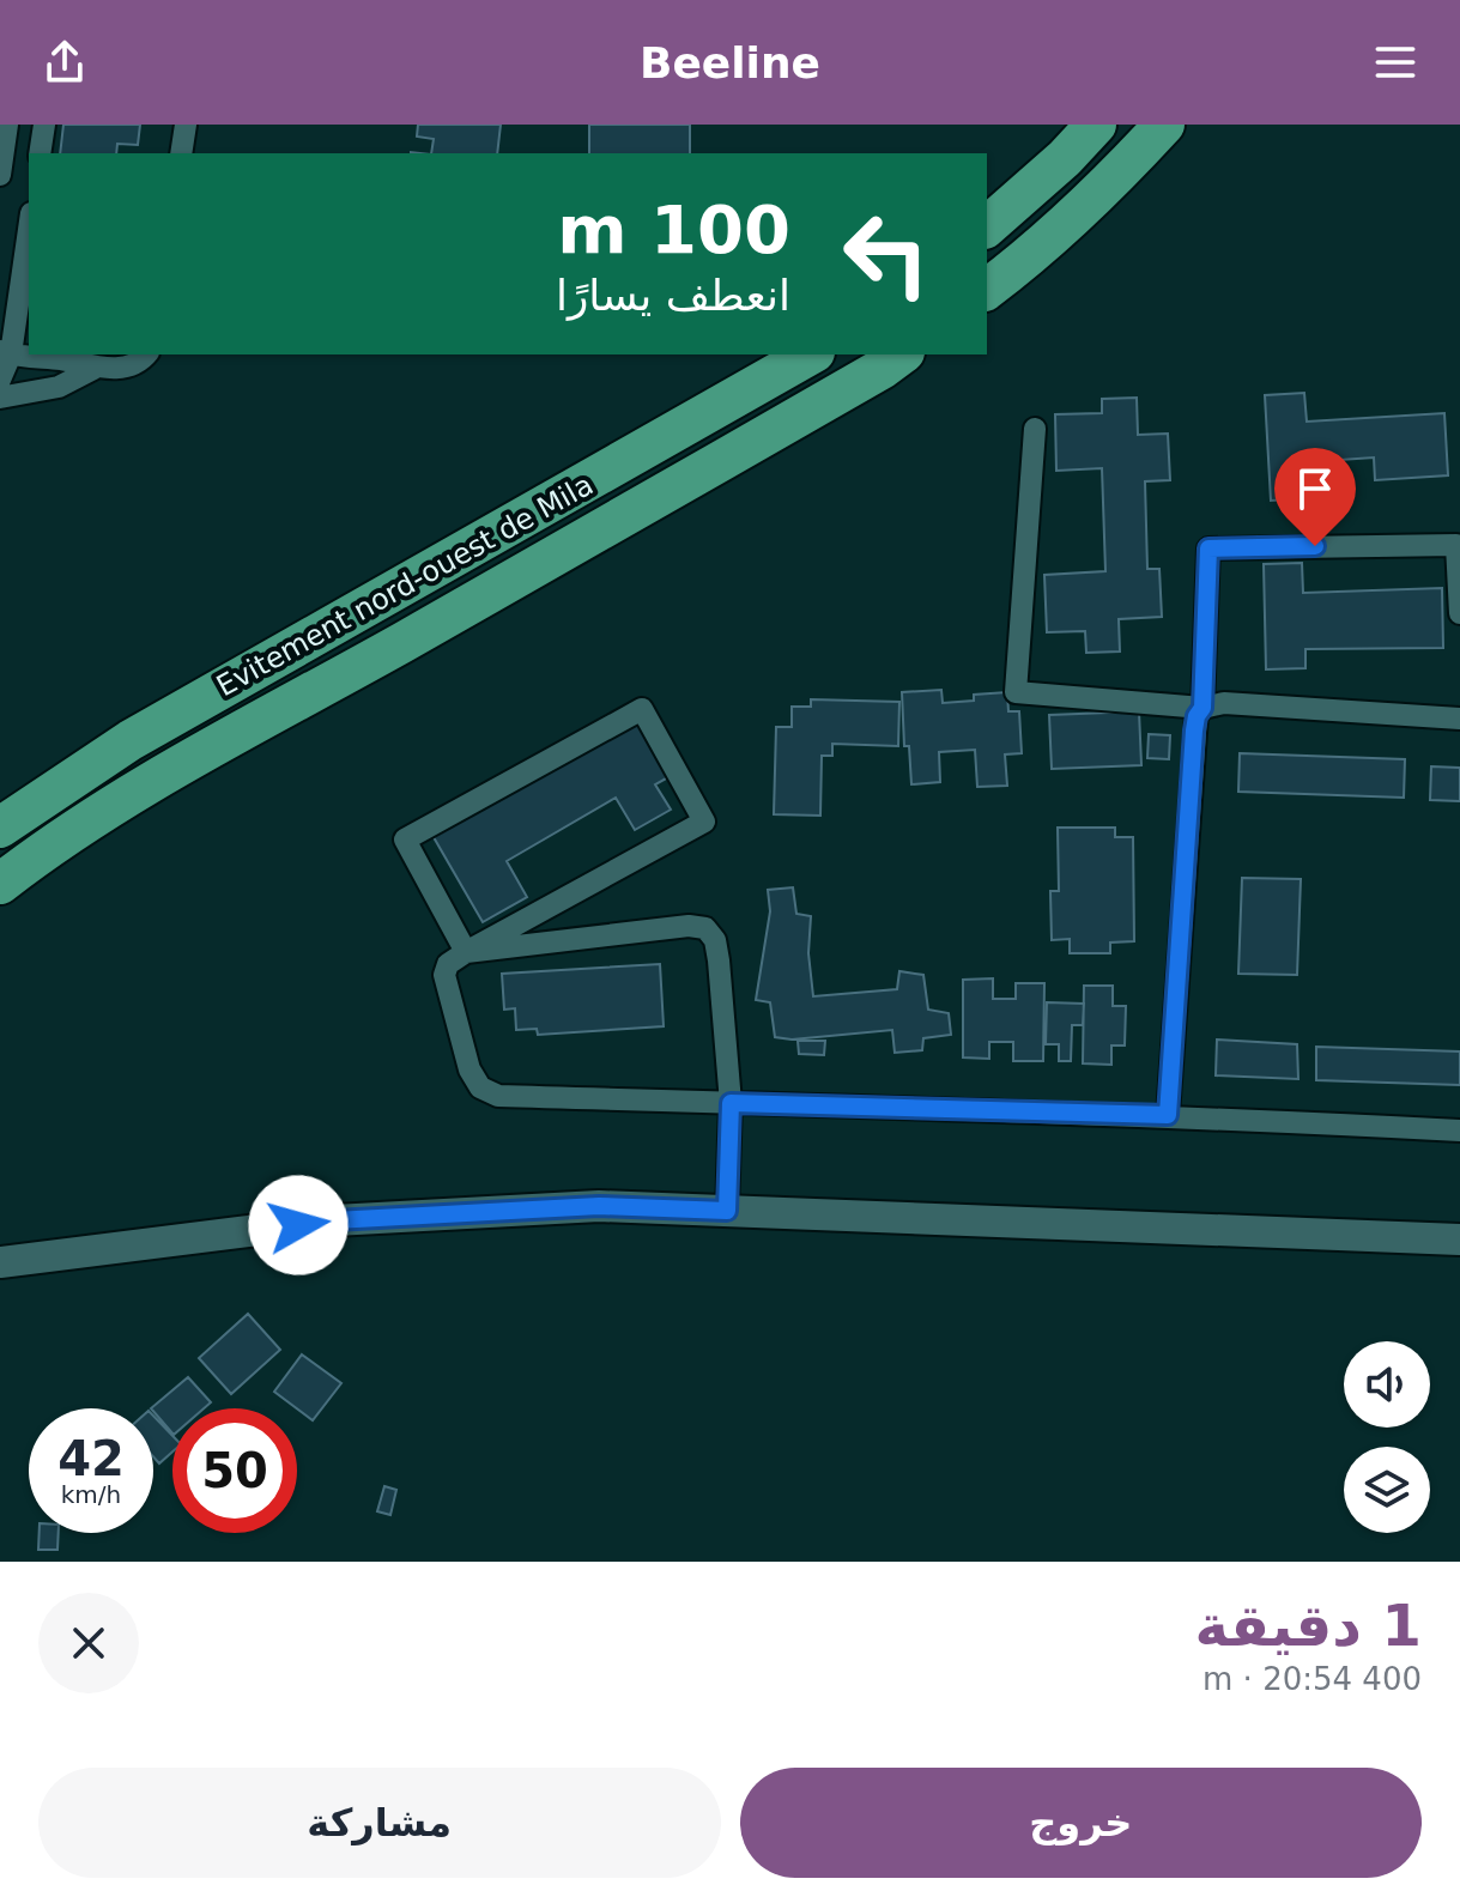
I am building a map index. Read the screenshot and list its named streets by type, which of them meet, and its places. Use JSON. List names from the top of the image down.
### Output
{
  "streets": {
    "highway": ["Evitement nord-ouest de Mila"]
  },
  "page": {
    "header": "Beeline",
    "turn": ["100 m", "انعطف يسارًا"],
    "speed": "42 km/h",
    "limit": "50",
    "heading": ["1 دقيقة", "400 m · 20:54"],
    "buttons": ["خروج", "مشاركة"]
  }
}
